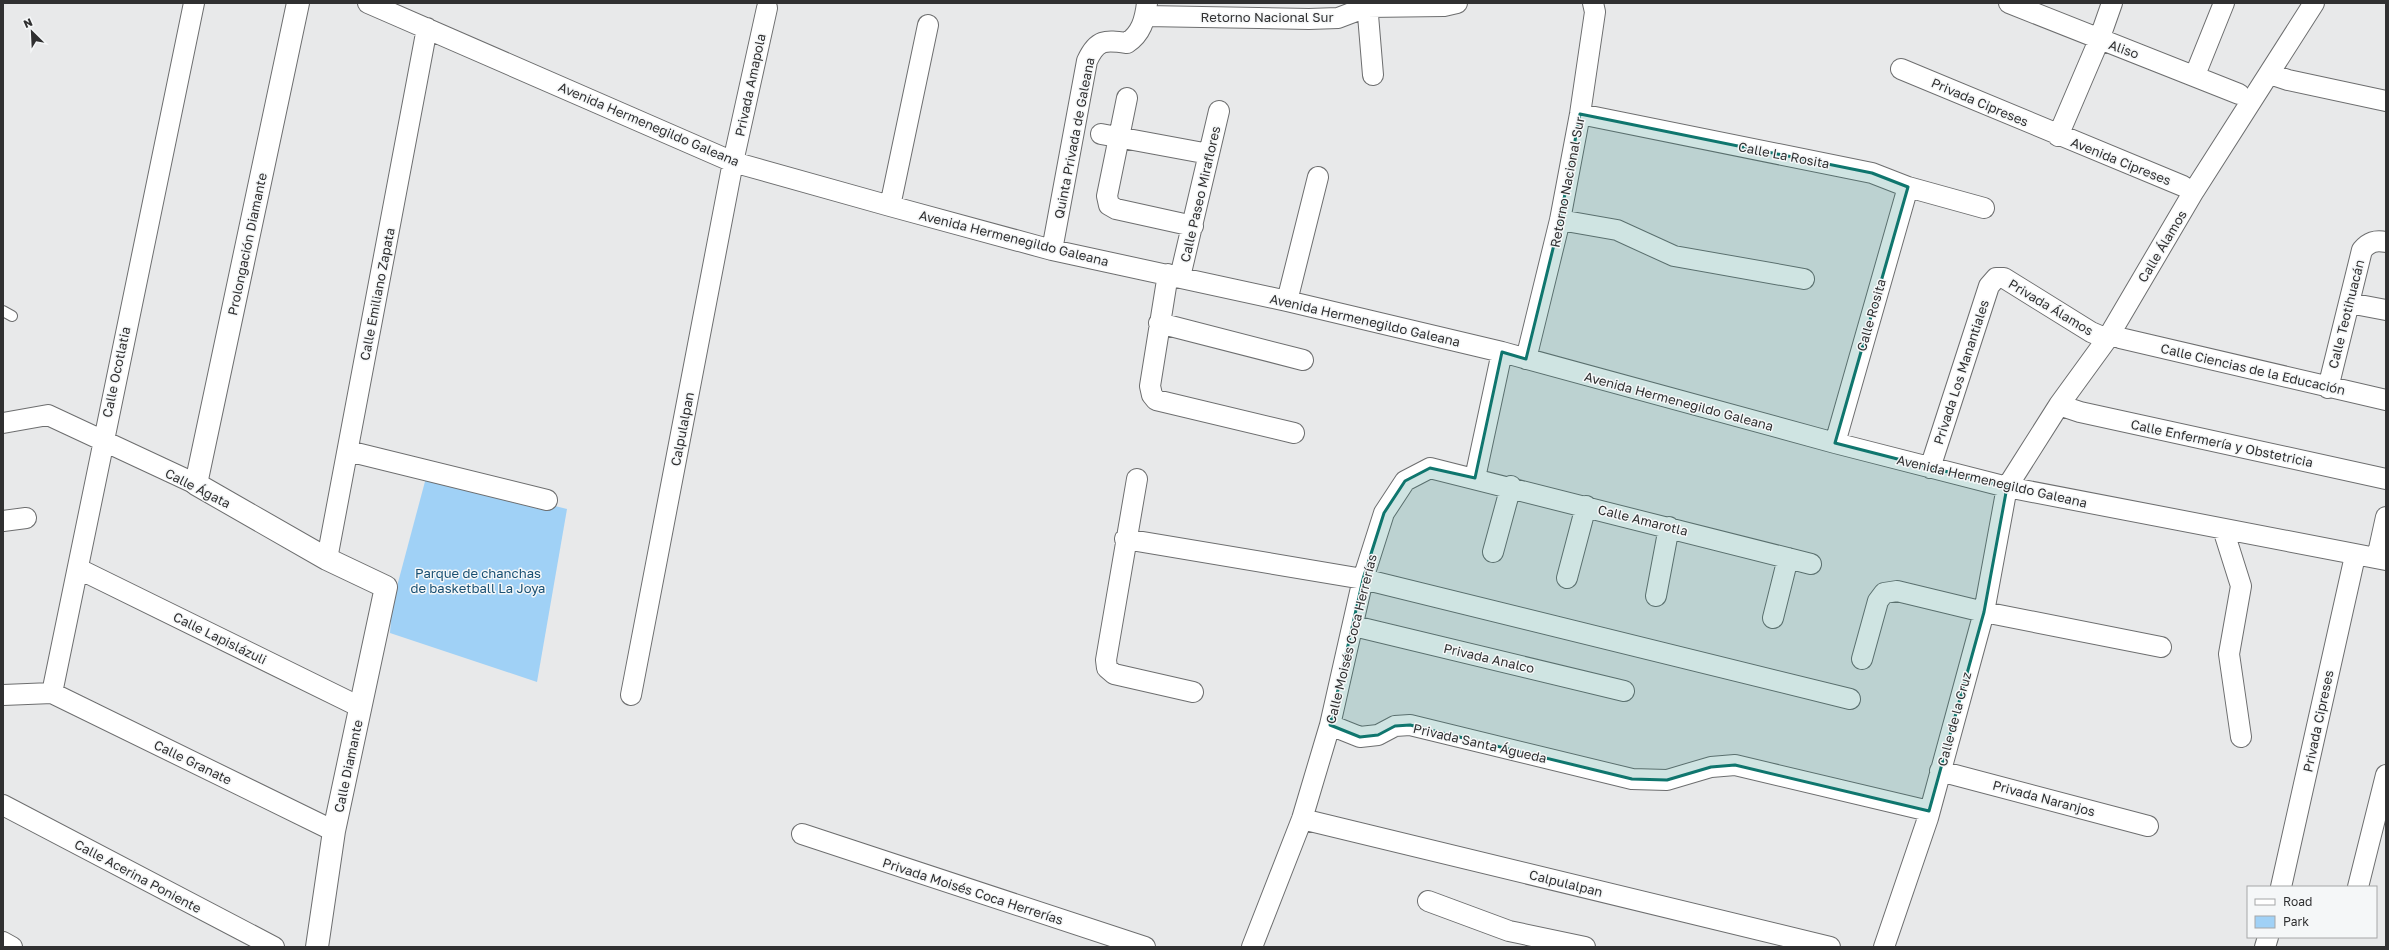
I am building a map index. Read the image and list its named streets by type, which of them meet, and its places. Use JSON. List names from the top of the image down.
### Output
{
  "streets": {
    "street": [
      "Retorno Nacional Sur",
      "Aliso",
      "Privada Amapola",
      "Privada Cipreses",
      "Avenida Hermenegildo Galeana",
      "Quinta Privada de Galeana",
      "Calle La Rosita",
      "Avenida Cipreses",
      "Calle Paseo Miraflores",
      "Prolongación Diamante",
      "Calle Álamos",
      "Calle Emiliano Zapata",
      "Privada Álamos",
      "Calle Teotihuacán",
      "Calle Rosita",
      "Calle Ciencias de la Educación",
      "Calle Ocotlatia",
      "Privada Los Manantiales",
      "Calpulalpan",
      "Calle Enfermería y Obstetricia",
      "Calle Ágata",
      "Calle Amarotla",
      "Calle Lapislázuli",
      "Calle Moisés Coca Herrerías",
      "Privada Analco",
      "Calle de la Cruz",
      "Privada Santa Águeda",
      "Calle Granate",
      "Calle Diamante",
      "Privada Naranjos",
      "Calle Acerina Poniente",
      "Privada Moisés Coca Herrerías"
    ]
  },
  "crossings": [
    ["Retorno Nacional Sur", "Avenida Hermenegildo Galeana"],
    ["Retorno Nacional Sur", "Quinta Privada de Galeana"],
    ["Retorno Nacional Sur", "Calle La Rosita"],
    ["Privada Amapola", "Avenida Hermenegildo Galeana"],
    ["Privada Amapola", "Calpulalpan"],
    ["Privada Cipreses", "Avenida Hermenegildo Galeana"],
    ["Privada Cipreses", "Avenida Cipreses"],
    ["Avenida Hermenegildo Galeana", "Quinta Privada de Galeana"],
    ["Avenida Hermenegildo Galeana", "Calle Paseo Miraflores"],
    ["Avenida Hermenegildo Galeana", "Calle Álamos"],
    ["Avenida Hermenegildo Galeana", "Calle Emiliano Zapata"],
    ["Avenida Hermenegildo Galeana", "Calle Rosita"],
    ["Avenida Hermenegildo Galeana", "Privada Los Manantiales"],
    ["Avenida Hermenegildo Galeana", "Calpulalpan"],
    ["Avenida Hermenegildo Galeana", "Calle de la Cruz"],
    ["Calle La Rosita", "Calle Rosita"],
    ["Prolongación Diamante", "Calle Ágata"],
    ["Calle Álamos", "Privada Álamos"],
    ["Calle Álamos", "Calle Ciencias de la Educación"],
    ["Calle Álamos", "Calle Enfermería y Obstetricia"],
    ["Calle Álamos", "Calle de la Cruz"],
    ["Calle Emiliano Zapata", "Calle Ágata"],
    ["Privada Álamos", "Calle Ciencias de la Educación"],
    ["Privada Álamos", "Privada Los Manantiales"],
    ["Calle Teotihuacán", "Calle Ciencias de la Educación"],
    ["Calle Ocotlatia", "Calle Ágata"],
    ["Calle Ocotlatia", "Calle Lapislázuli"],
    ["Calle Ocotlatia", "Calle Granate"],
    ["Calpulalpan", "Calle Moisés Coca Herrerías"],
    ["Calle Ágata", "Calle Diamante"],
    ["Calle Amarotla", "Calle Moisés Coca Herrerías"],
    ["Calle Lapislázuli", "Calle Diamante"],
    ["Calle Moisés Coca Herrerías", "Privada Analco"],
    ["Calle Moisés Coca Herrerías", "Privada Santa Águeda"],
    ["Calle de la Cruz", "Privada Santa Águeda"],
    ["Calle de la Cruz", "Privada Naranjos"],
    ["Calle Granate", "Calle Diamante"]
  ],
  "parks": ["Parque de chanchas de basketball La Joya"],
  "legend": ["Road", "Park"],
  "north": "top left"
}
